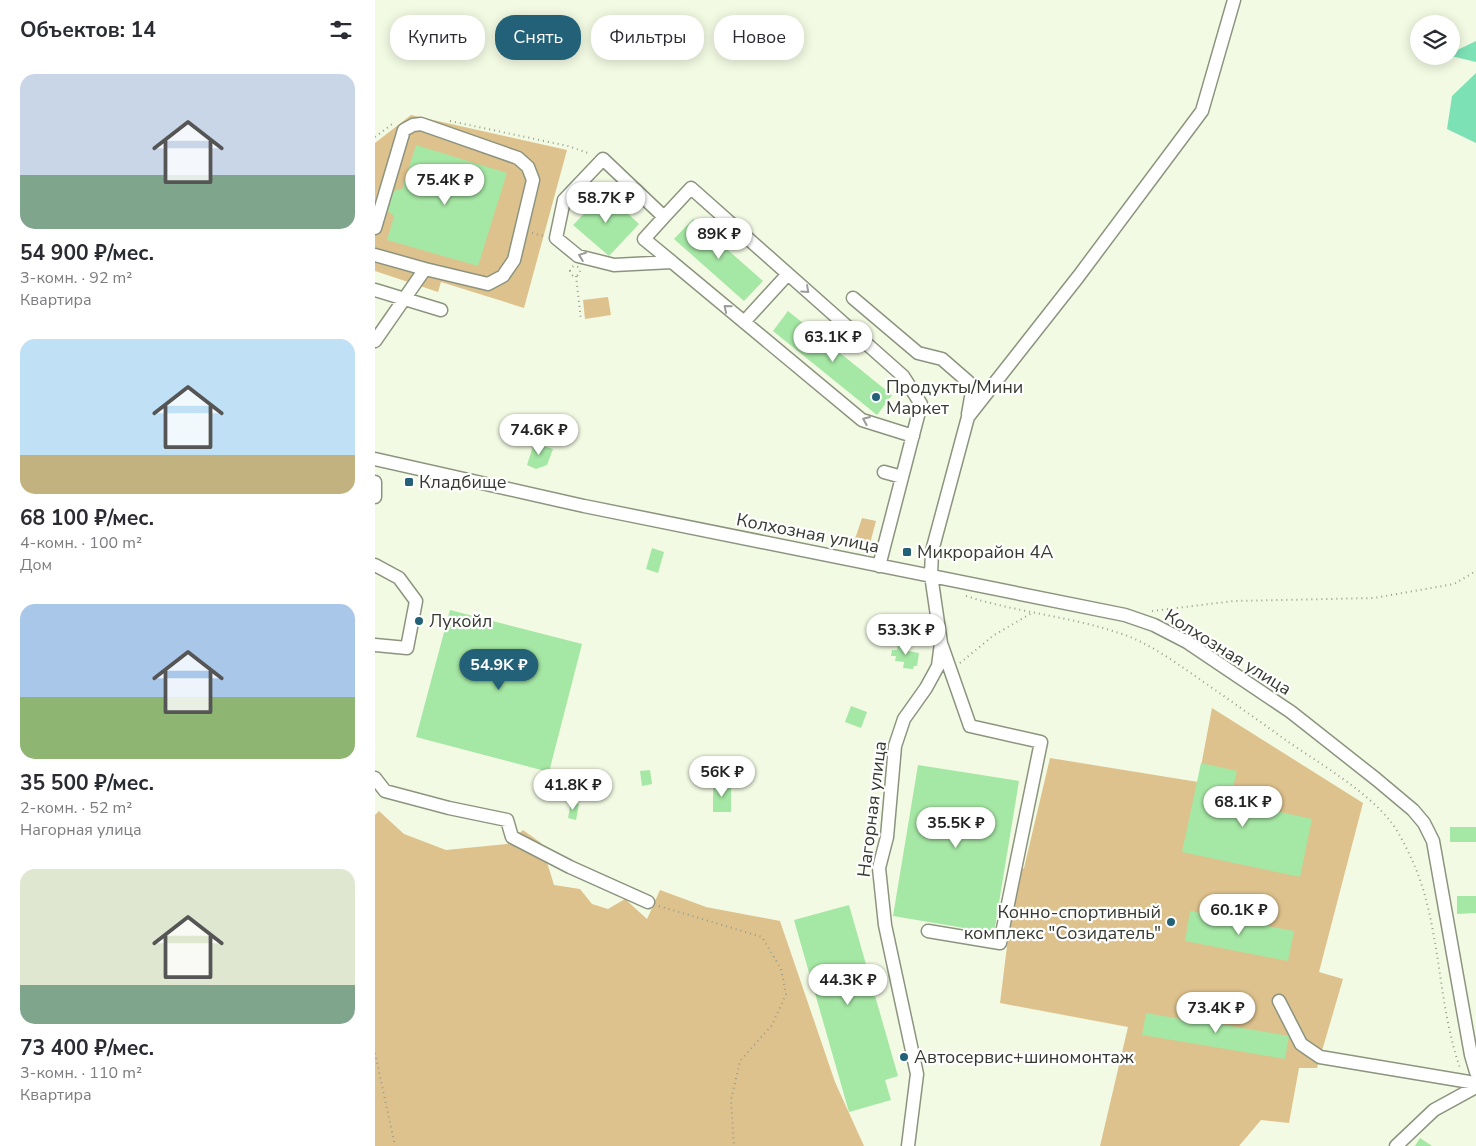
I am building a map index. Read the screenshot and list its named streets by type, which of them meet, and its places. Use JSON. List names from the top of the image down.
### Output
{
  "streets": {
    "street": ["Колхозная улица", "Нагорная улица"]
  },
  "crossings": [
    ["Колхозная улица", "Нагорная улица"]
  ],
  "places": {
    "other": [
      "Продукты/Мини Маркет",
      "Лукойл",
      "Конно-спортивный комплекс \"Созидатель\"",
      "Автосервис+шиномонтаж"
    ],
    "transit": ["Кладбище", "Микрорайон 4А"]
  },
  "page": {
    "heading": "Объектов: 14",
    "chip": [
      "Купить",
      "Снять",
      "Фильтры",
      "Новое"
    ],
    "list": [
      {
        "name": "54 900 ₽/мес.",
        "note": "3-комн. · 92 m² · Квартира"
      },
      {
        "name": "68 100 ₽/мес.",
        "note": "4-комн. · 100 m² · Дом"
      },
      {
        "name": "35 500 ₽/мес.",
        "note": "2-комн. · 52 m² · Нагорная улица"
      },
      {
        "name": "73 400 ₽/мес.",
        "note": "3-комн. · 110 m² · Квартира"
      }
    ],
    "price": [
      "75.4K ₽",
      "58.7K ₽",
      "89K ₽",
      "63.1K ₽",
      "74.6K ₽",
      "53.3K ₽",
      "54.9K ₽",
      "56K ₽",
      "41.8K ₽",
      "68.1K ₽",
      "35.5K ₽",
      "60.1K ₽",
      "44.3K ₽",
      "73.4K ₽"
    ]
  }
}
